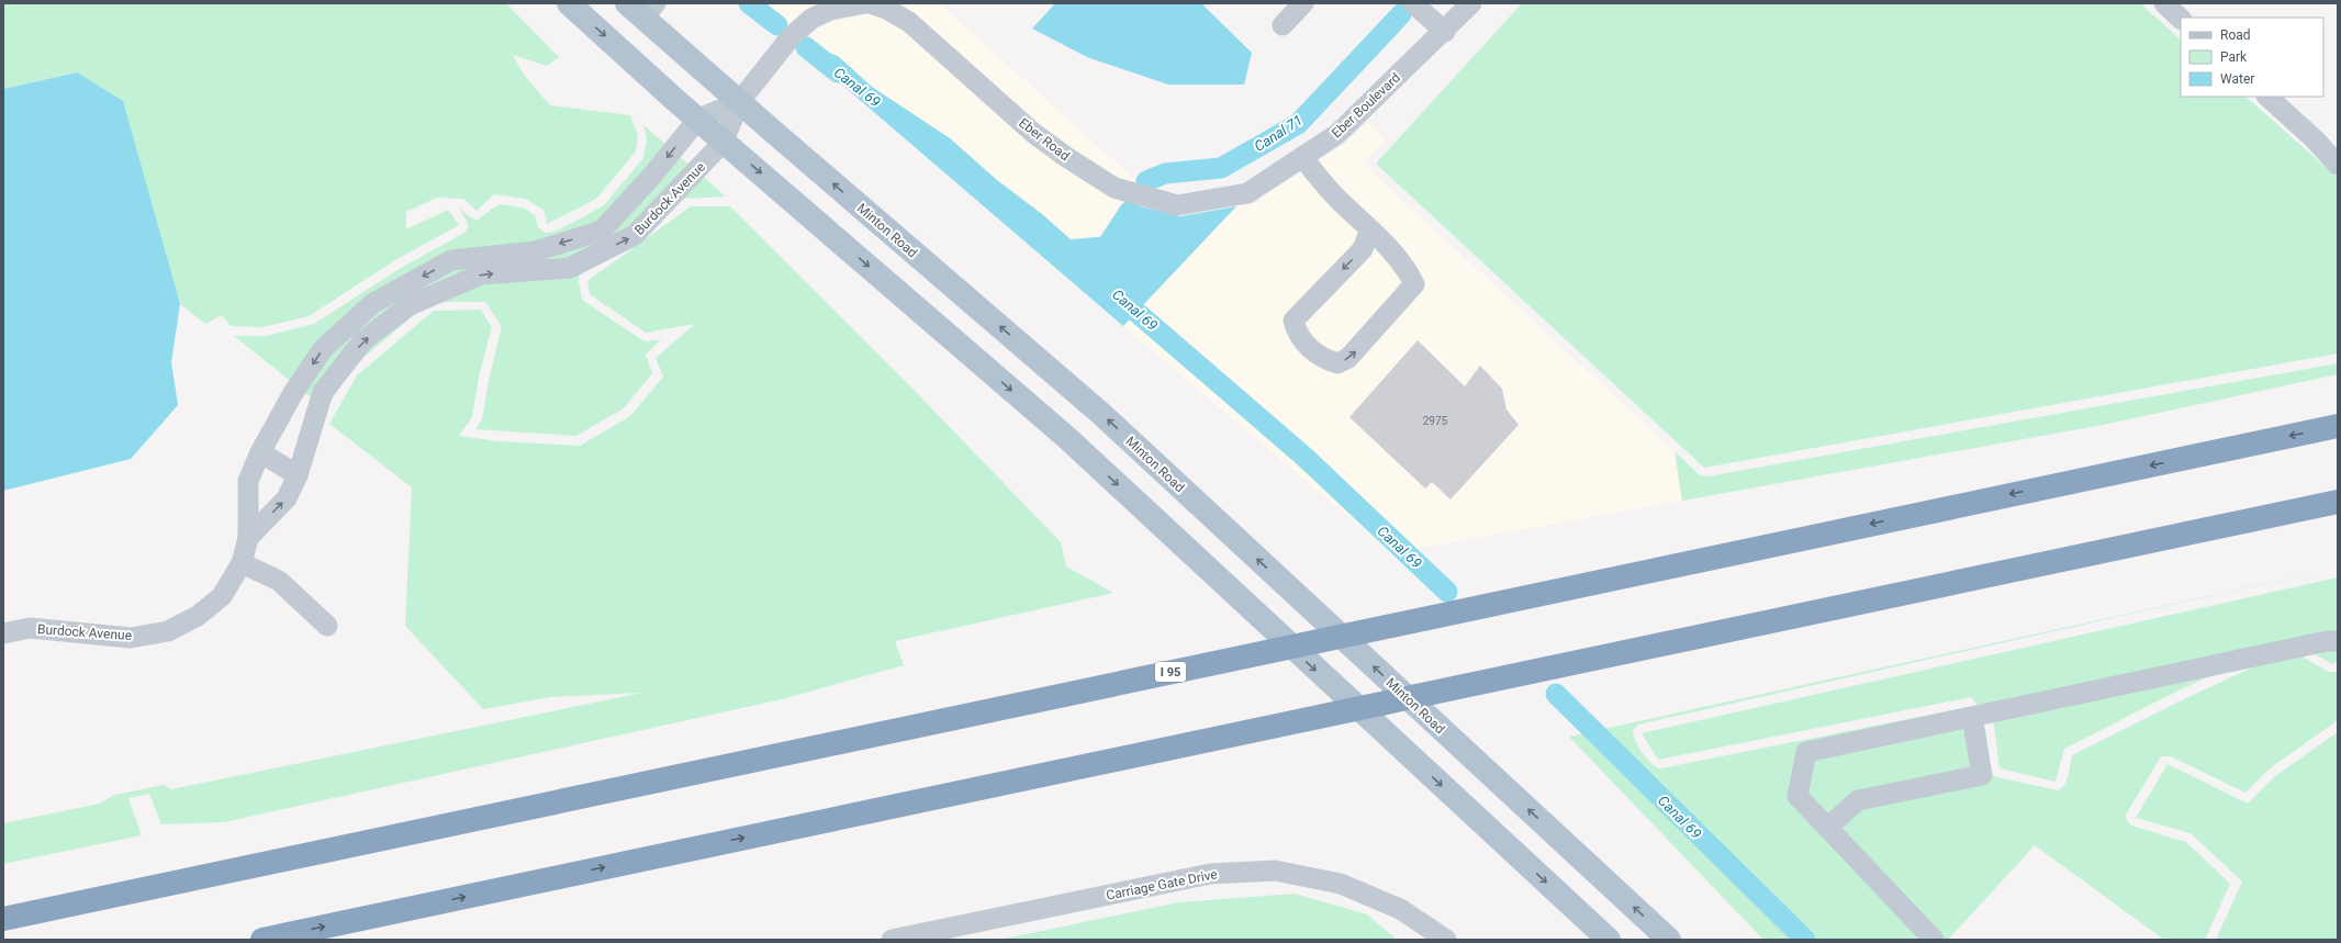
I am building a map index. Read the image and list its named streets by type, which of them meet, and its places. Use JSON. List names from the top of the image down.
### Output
{
  "streets": {
    "highway": ["I 95"],
    "main road": ["Minton Road"],
    "street": [
      "Eber Boulevard",
      "Eber Road",
      "Burdock Avenue",
      "Carriage Gate Drive"
    ]
  },
  "crossings": [
    ["Eber Boulevard", "Eber Road"]
  ],
  "water": ["Canal 69", "Canal 71"],
  "house_numbers": ["2975"],
  "legend": ["Road", "Park", "Water"]
}
